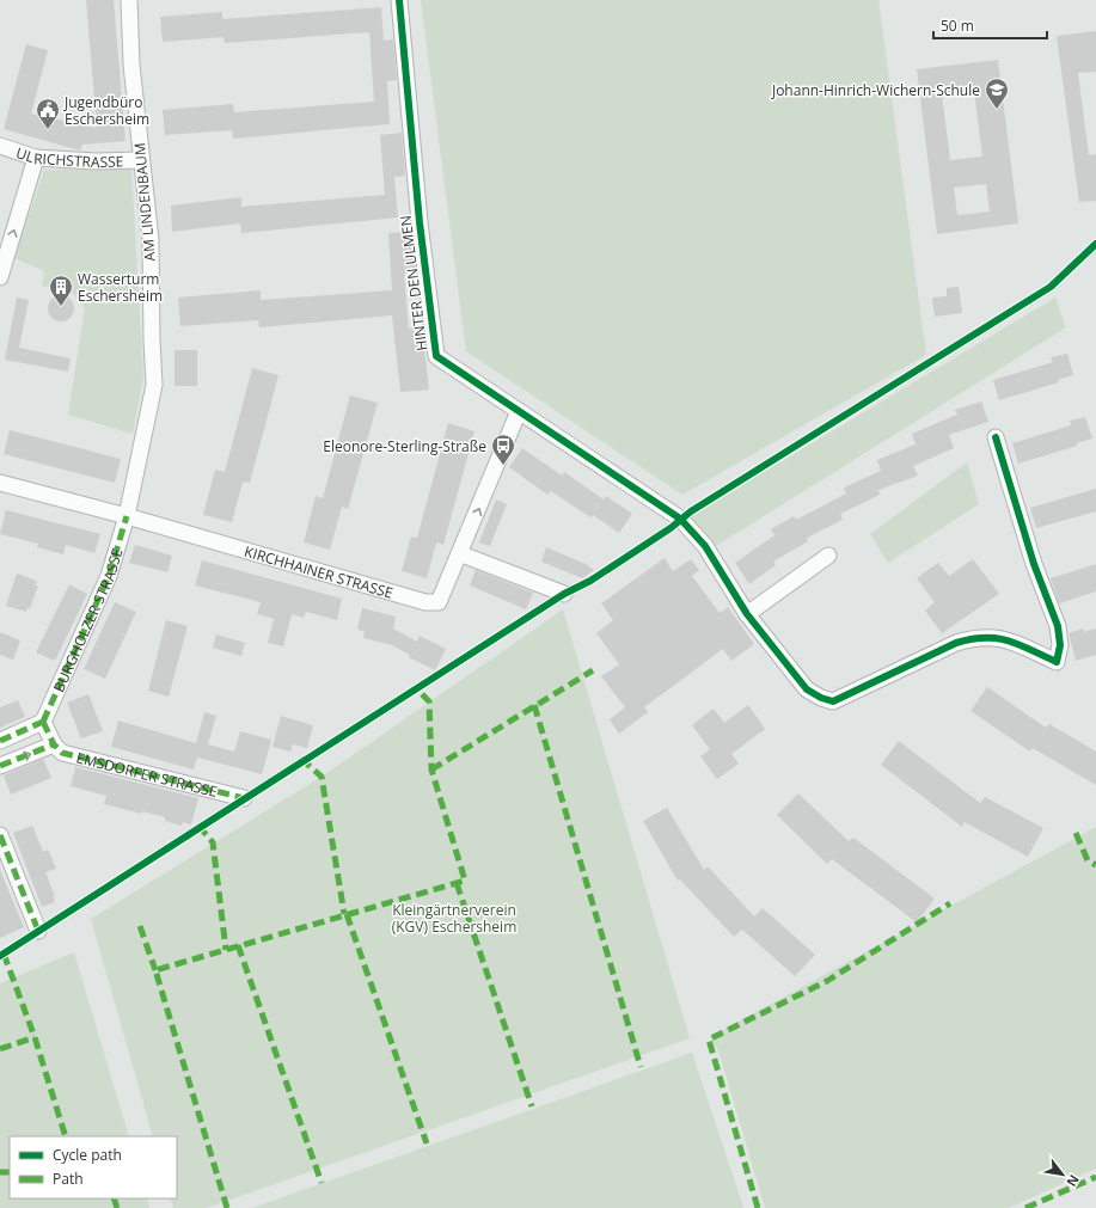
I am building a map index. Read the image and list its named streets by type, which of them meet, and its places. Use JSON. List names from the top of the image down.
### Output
{
  "streets": {
    "street": [
      "ULRICHSTRASSE",
      "AM LINDENBAUM",
      "HINTER DEN ULMEN",
      "KIRCHHAINER STRASSE",
      "BURGHOLZER STRASSE",
      "EMSDORFER STRASSE"
    ]
  },
  "crossings": [
    ["ULRICHSTRASSE", "AM LINDENBAUM"],
    ["AM LINDENBAUM", "KIRCHHAINER STRASSE"],
    ["AM LINDENBAUM", "BURGHOLZER STRASSE"],
    ["HINTER DEN ULMEN", "KIRCHHAINER STRASSE"],
    ["KIRCHHAINER STRASSE", "BURGHOLZER STRASSE"]
  ],
  "parks": ["Kleingärtnerverein (KGV) Eschersheim"],
  "places": {
    "school or university": ["Johann-Hinrich-Wichern-Schule"],
    "public building": ["Jugendbüro Eschersheim"],
    "building": ["Wasserturm Eschersheim"],
    "bus stop": ["Eleonore-Sterling-Straße"]
  },
  "legend": ["Cycle path", "Path"],
  "scale_bar": "50 m",
  "north": "bottom right"
}
